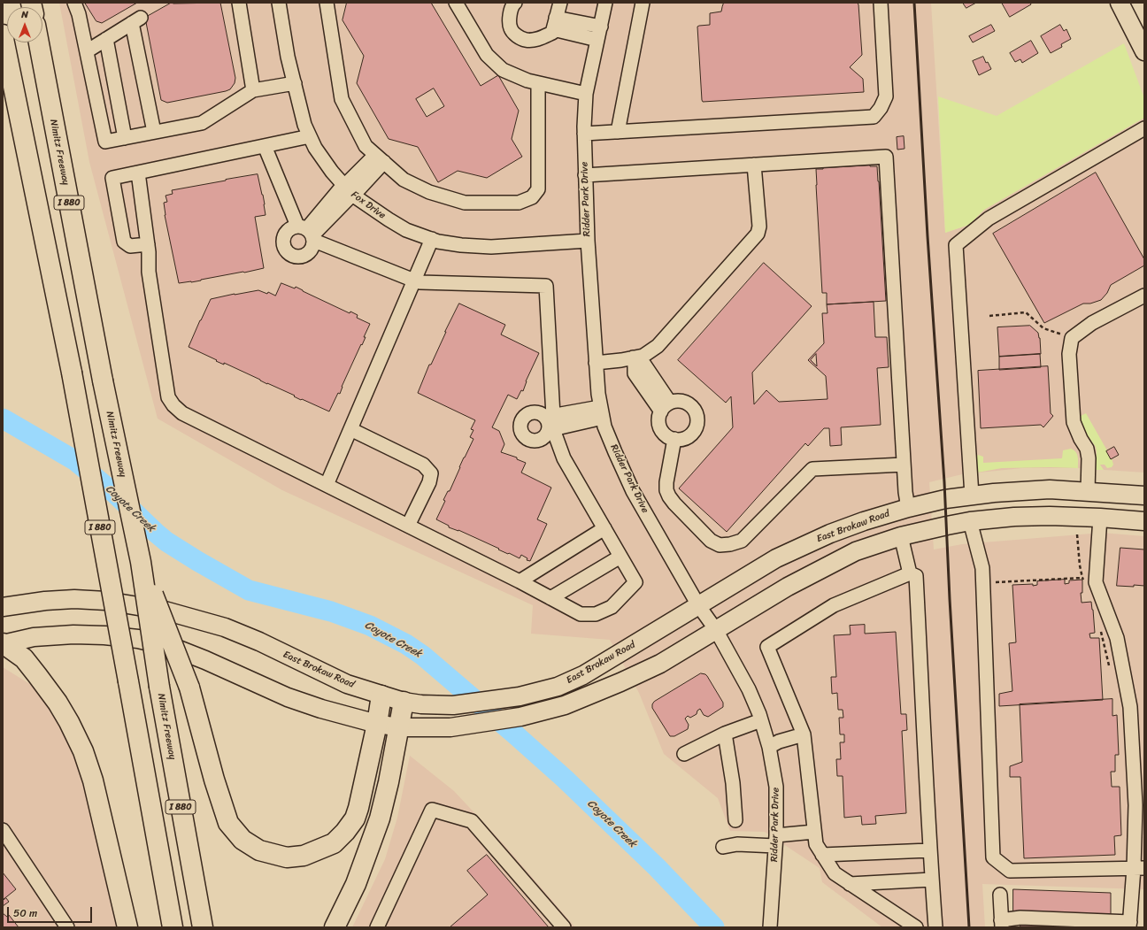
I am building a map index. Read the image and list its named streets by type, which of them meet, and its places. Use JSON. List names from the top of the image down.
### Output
{
  "streets": {
    "highway": ["Nimitz Freeway", "I 880"],
    "main road": ["East Brokaw Road"],
    "street": ["Ridder Park Drive", "Fox Drive"]
  },
  "crossings": [
    ["Ridder Park Drive", "Fox Drive"],
    ["Ridder Park Drive", "East Brokaw Road"]
  ],
  "water": ["Coyote Creek"],
  "scale_bar": "50 m",
  "north": "top"
}
